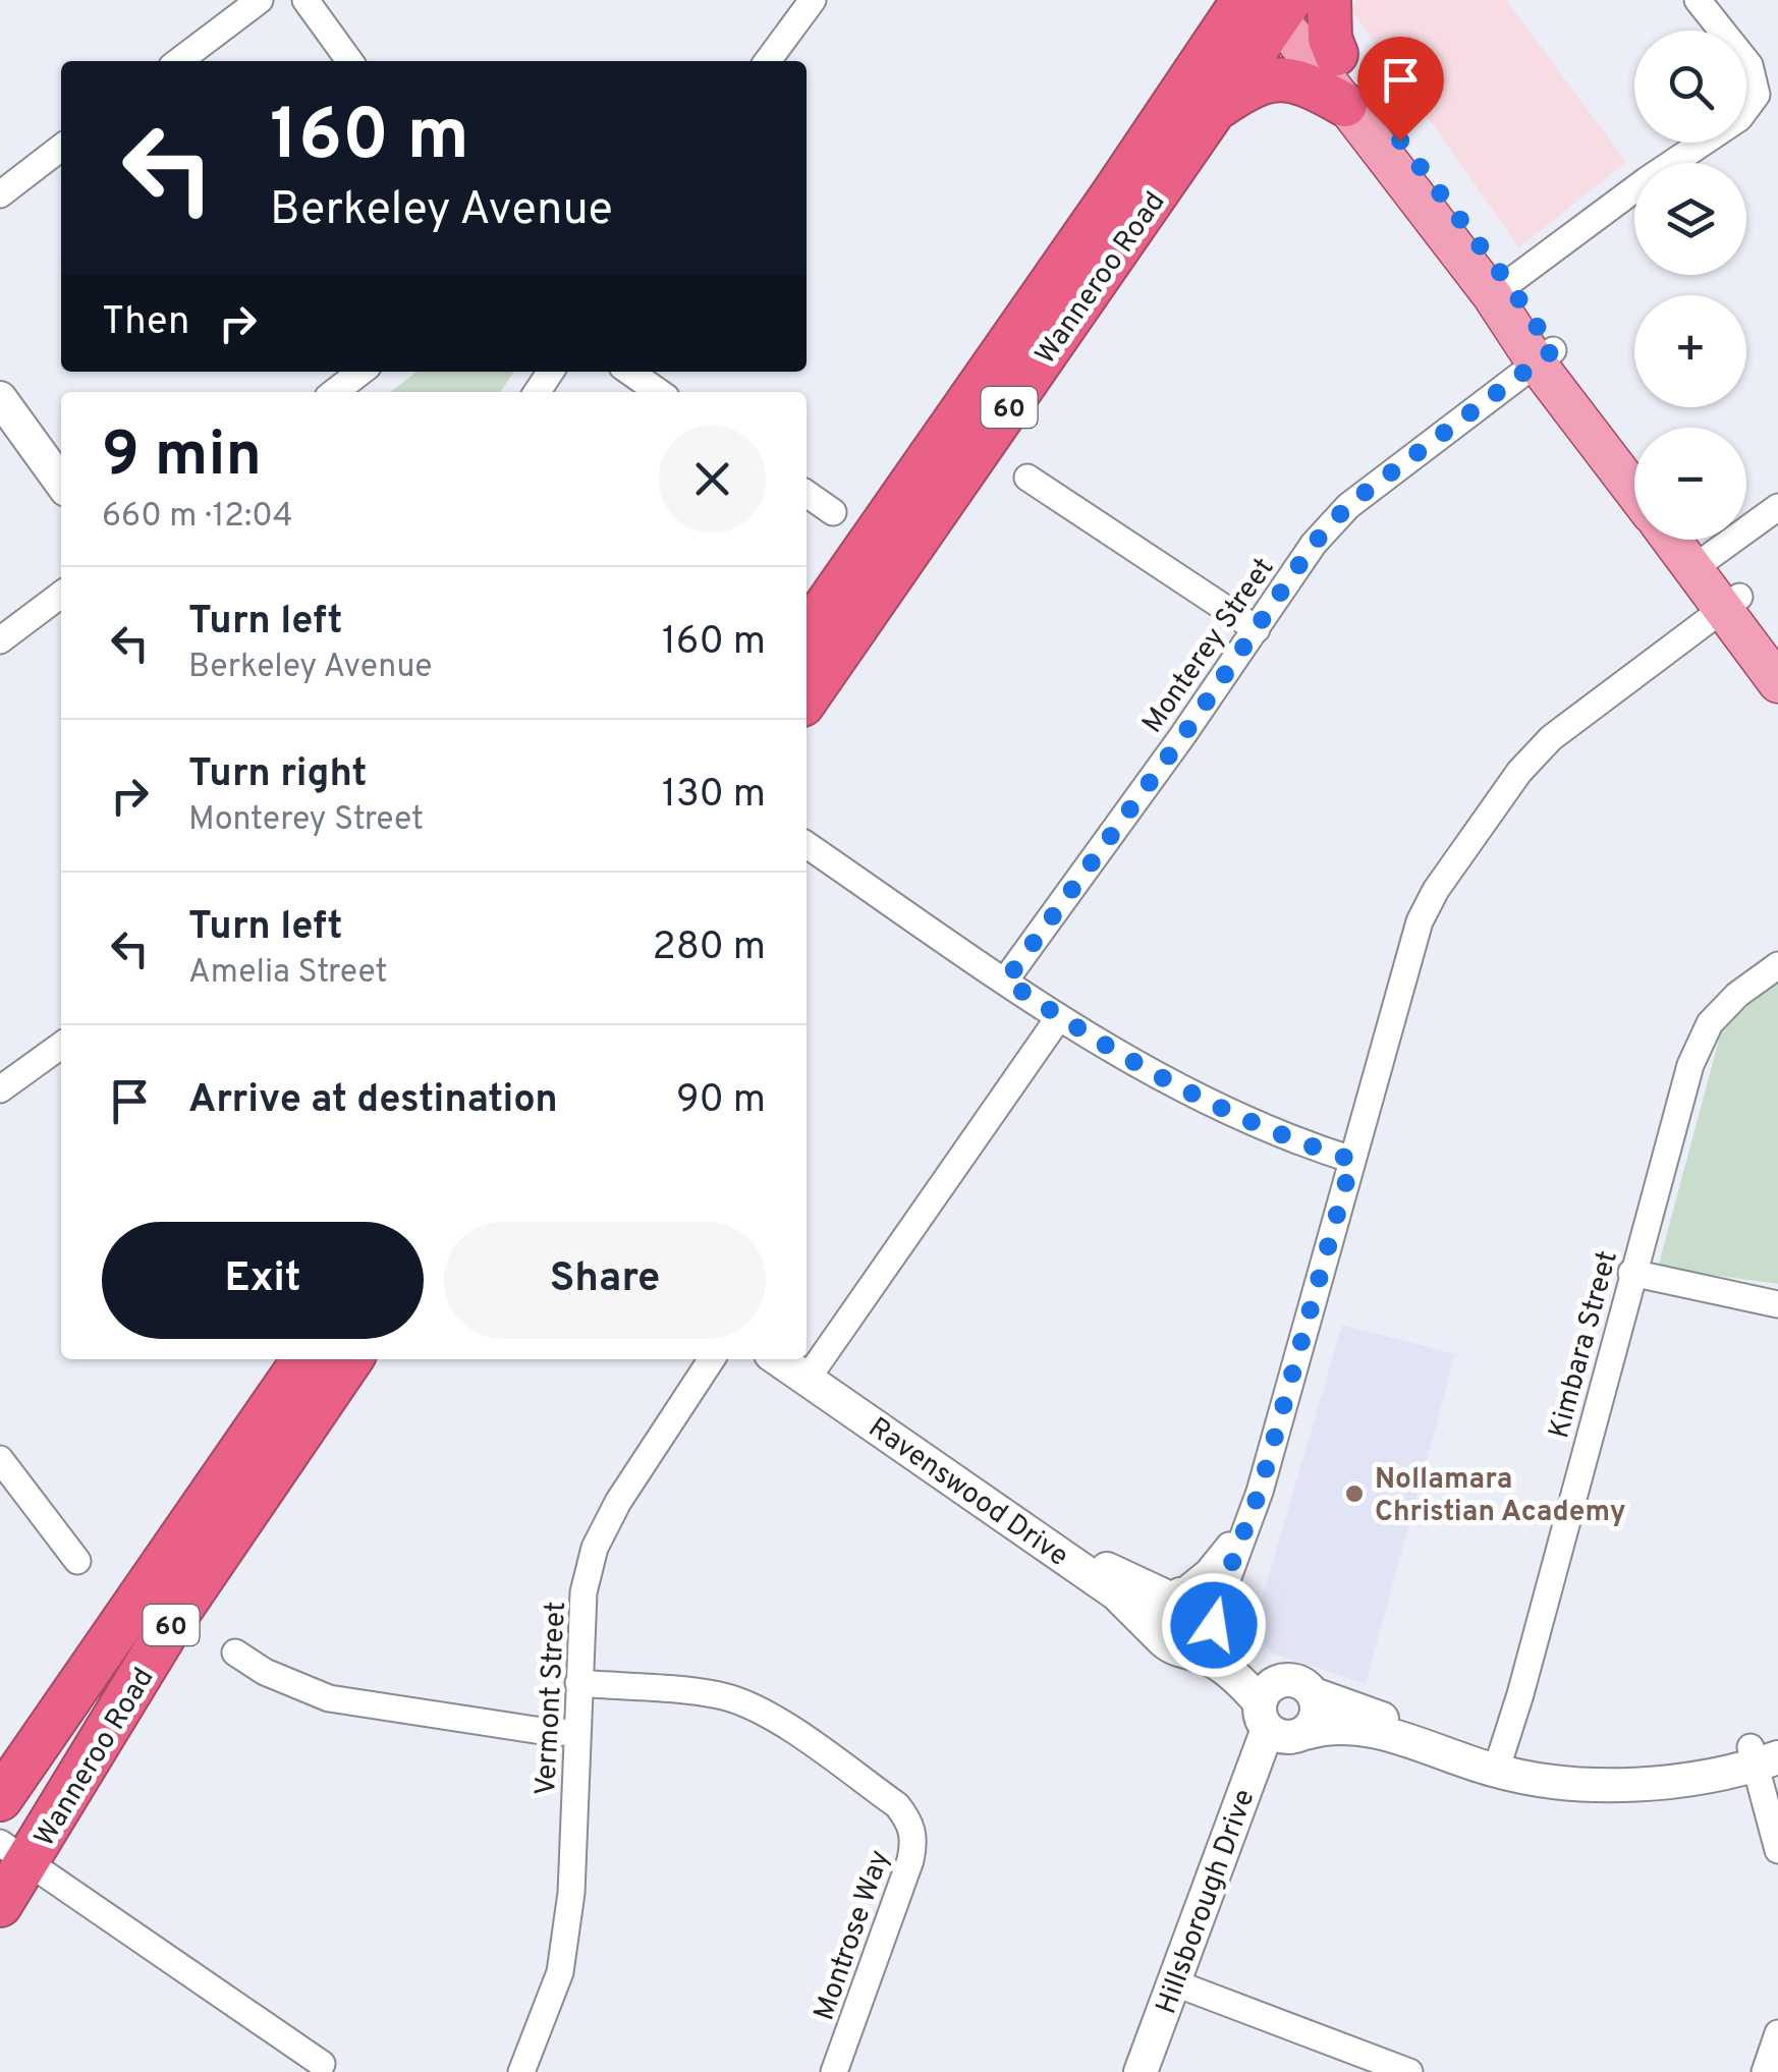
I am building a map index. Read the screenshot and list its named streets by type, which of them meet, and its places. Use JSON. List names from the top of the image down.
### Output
{
  "streets": {
    "highway": ["Wanneroo Road", "60"],
    "street": [
      "Monterey Street",
      "Kimbara Street",
      "Ravenswood Drive",
      "Vermont Street",
      "Hillsborough Drive",
      "Montrose Way"
    ]
  },
  "crossings": [
    ["Ravenswood Drive", "Hillsborough Drive"],
    ["Vermont Street", "Montrose Way"]
  ],
  "places": ["Nollamara Christian Academy"],
  "page": {
    "map_buttons": ["+", "−"],
    "turn": ["160 m", "Berkeley Avenue"],
    "then": "Then",
    "heading": ["9 min", "660 m · 12:04"],
    "list": [
      {
        "name": "Turn left",
        "note": "Berkeley Avenue",
        "value": "160 m"
      },
      {
        "name": "Turn right",
        "note": "Monterey Street",
        "value": "130 m"
      },
      {
        "name": "Turn left",
        "note": "Amelia Street",
        "value": "280 m"
      },
      {
        "name": "Arrive at destination",
        "value": "90 m"
      }
    ],
    "buttons": ["Exit", "Share"]
  }
}
